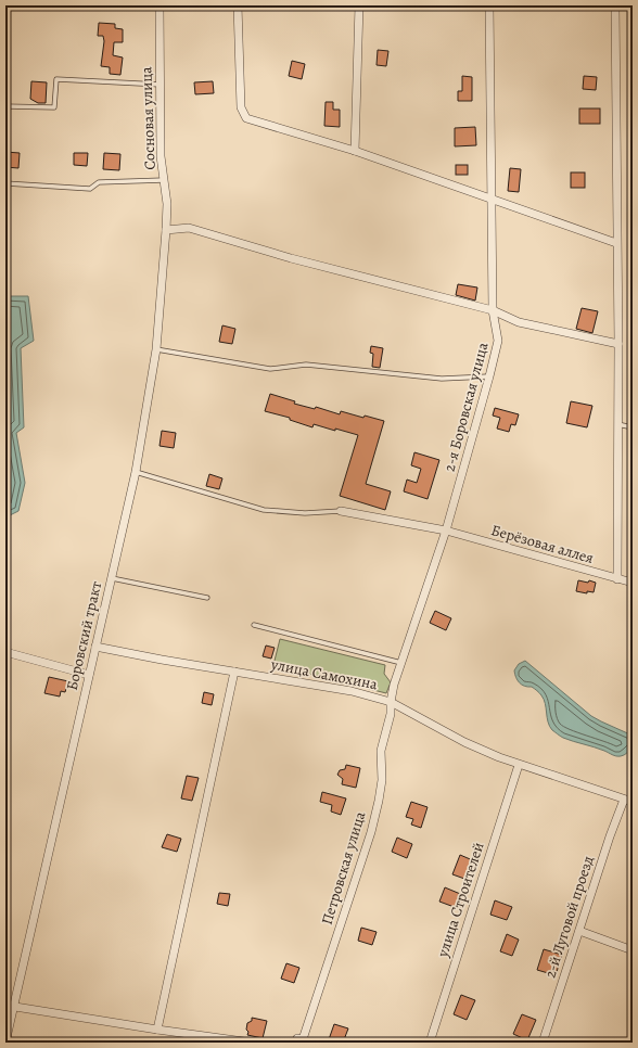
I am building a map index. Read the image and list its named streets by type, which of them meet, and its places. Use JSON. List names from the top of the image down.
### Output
{
  "streets": {
    "street": [
      "Сосновая улица",
      "2-я Боровская улица",
      "Берёзовая аллея",
      "Боровский тракт",
      "улица Самохина",
      "Петровская улица",
      "улица Строителей",
      "2-й Луговой проезд"
    ]
  },
  "crossings": [
    ["Сосновая улица", "Боровский тракт"],
    ["2-я Боровская улица", "Берёзовая аллея"],
    ["2-я Боровская улица", "улица Самохина"],
    ["2-я Боровская улица", "Петровская улица"],
    ["Боровский тракт", "улица Самохина"],
    ["улица Самохина", "Петровская улица"],
    ["улица Самохина", "улица Строителей"],
    ["улица Самохина", "2-й Луговой проезд"]
  ]
}
